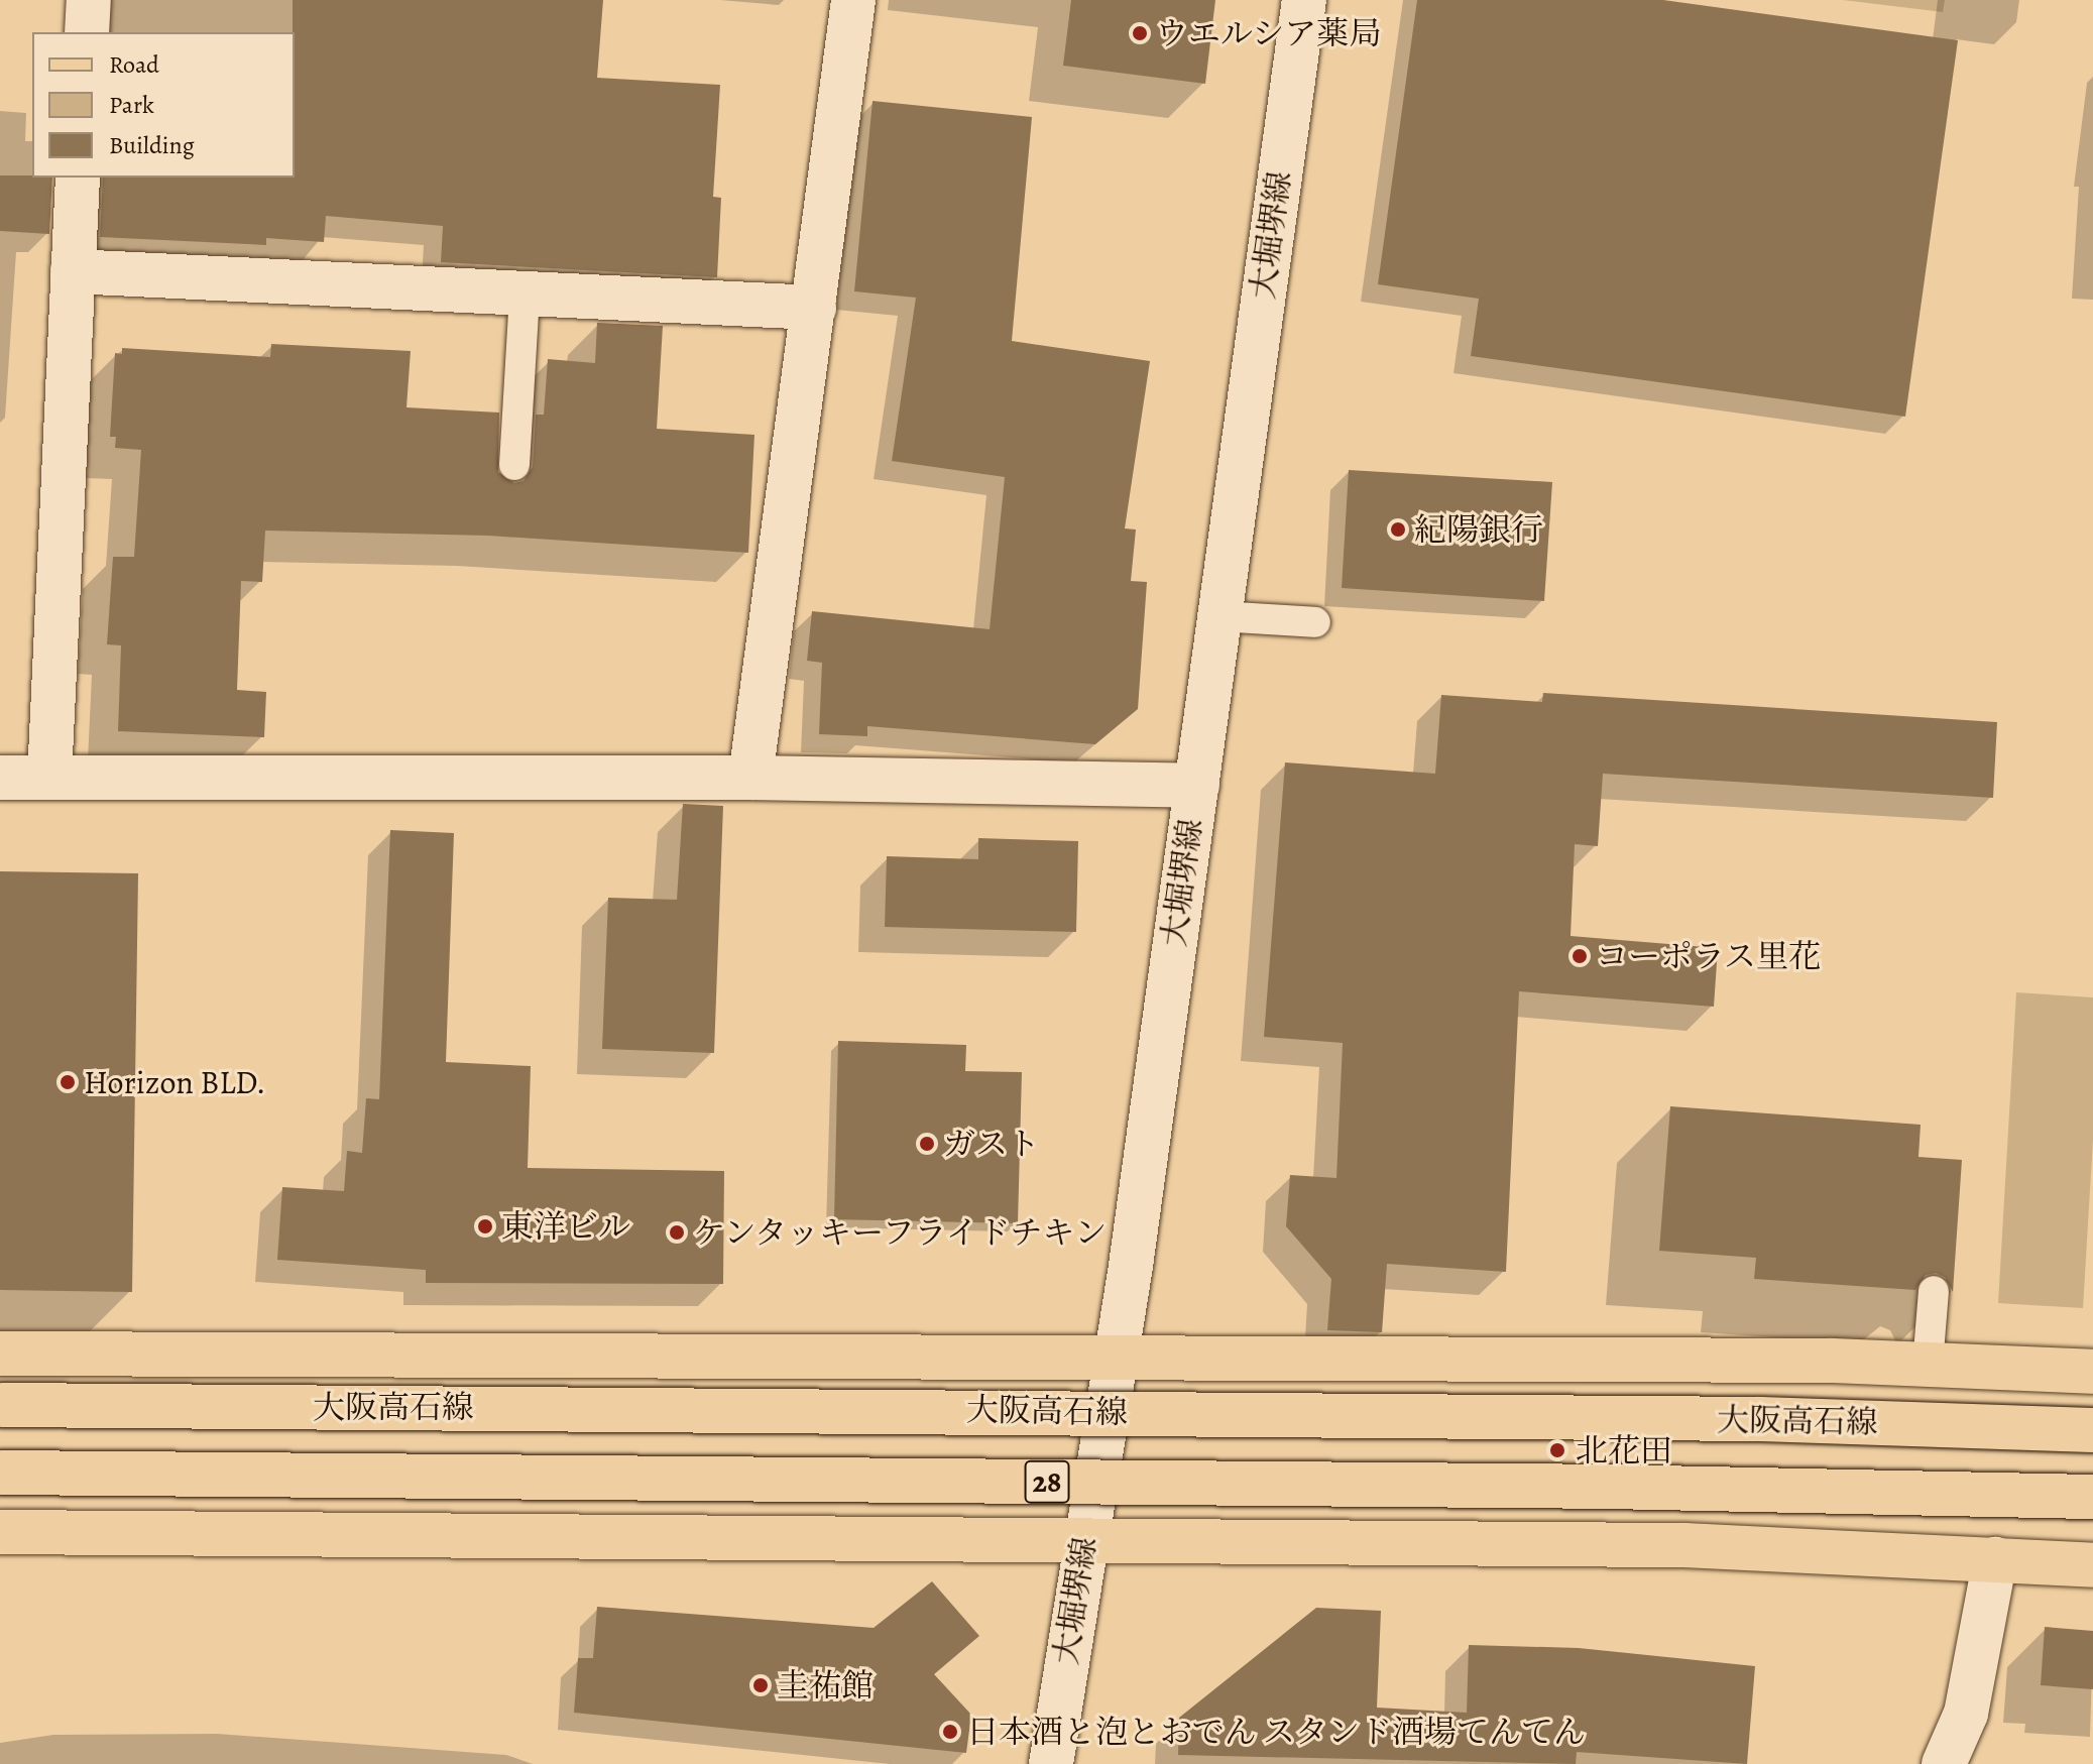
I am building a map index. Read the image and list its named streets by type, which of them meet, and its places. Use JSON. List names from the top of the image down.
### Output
{
  "streets": {
    "main road": ["大阪高石線", "28"],
    "street": ["大堀堺線"]
  },
  "places": [
    "ウエルシア薬局",
    "紀陽銀行",
    "コーポラス里花",
    "Horizon BLD.",
    "ガスト",
    "東洋ビル",
    "ケンタッキーフライドチキン",
    "北花田",
    "圭祐館",
    "日本酒と泡とおでん スタンド酒場てんてん"
  ],
  "legend": ["Road", "Park", "Building"]
}
